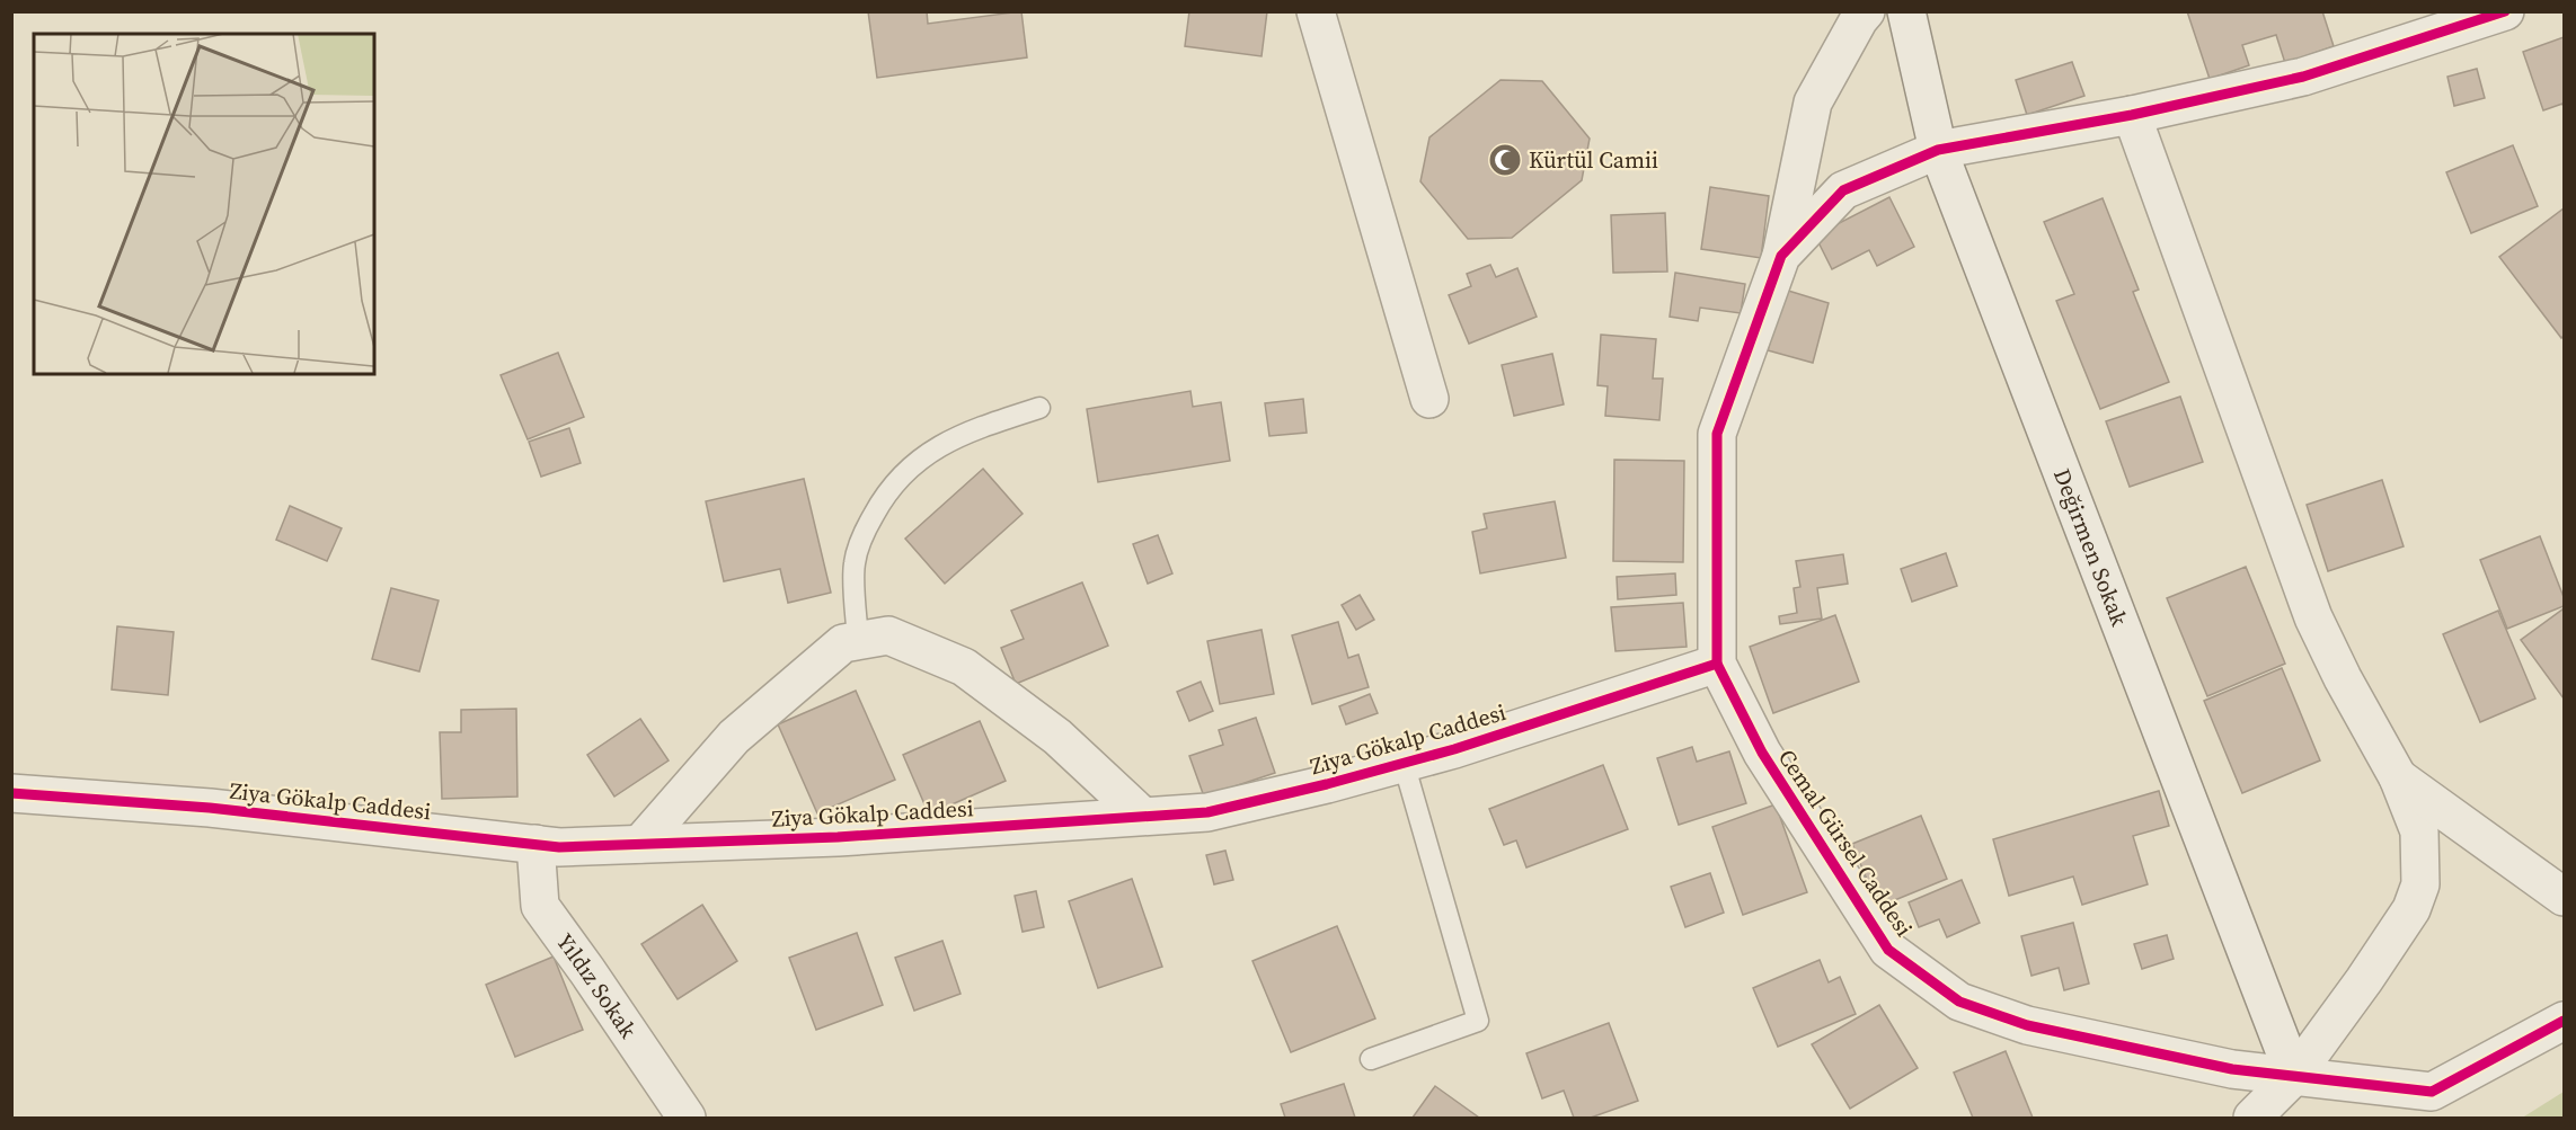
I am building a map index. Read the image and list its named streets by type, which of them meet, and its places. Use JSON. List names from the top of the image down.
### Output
{
  "streets": {
    "street": [
      "Değirmen Sokak",
      "Ziya Gökalp Caddesi",
      "Cemal Gürsel Caddesi",
      "Yıldız Sokak"
    ]
  },
  "crossings": [
    ["Değirmen Sokak", "Cemal Gürsel Caddesi"],
    ["Ziya Gökalp Caddesi", "Cemal Gürsel Caddesi"],
    ["Ziya Gökalp Caddesi", "Yıldız Sokak"]
  ],
  "places": {
    "mosque": ["Kürtül Camii"]
  }
}
